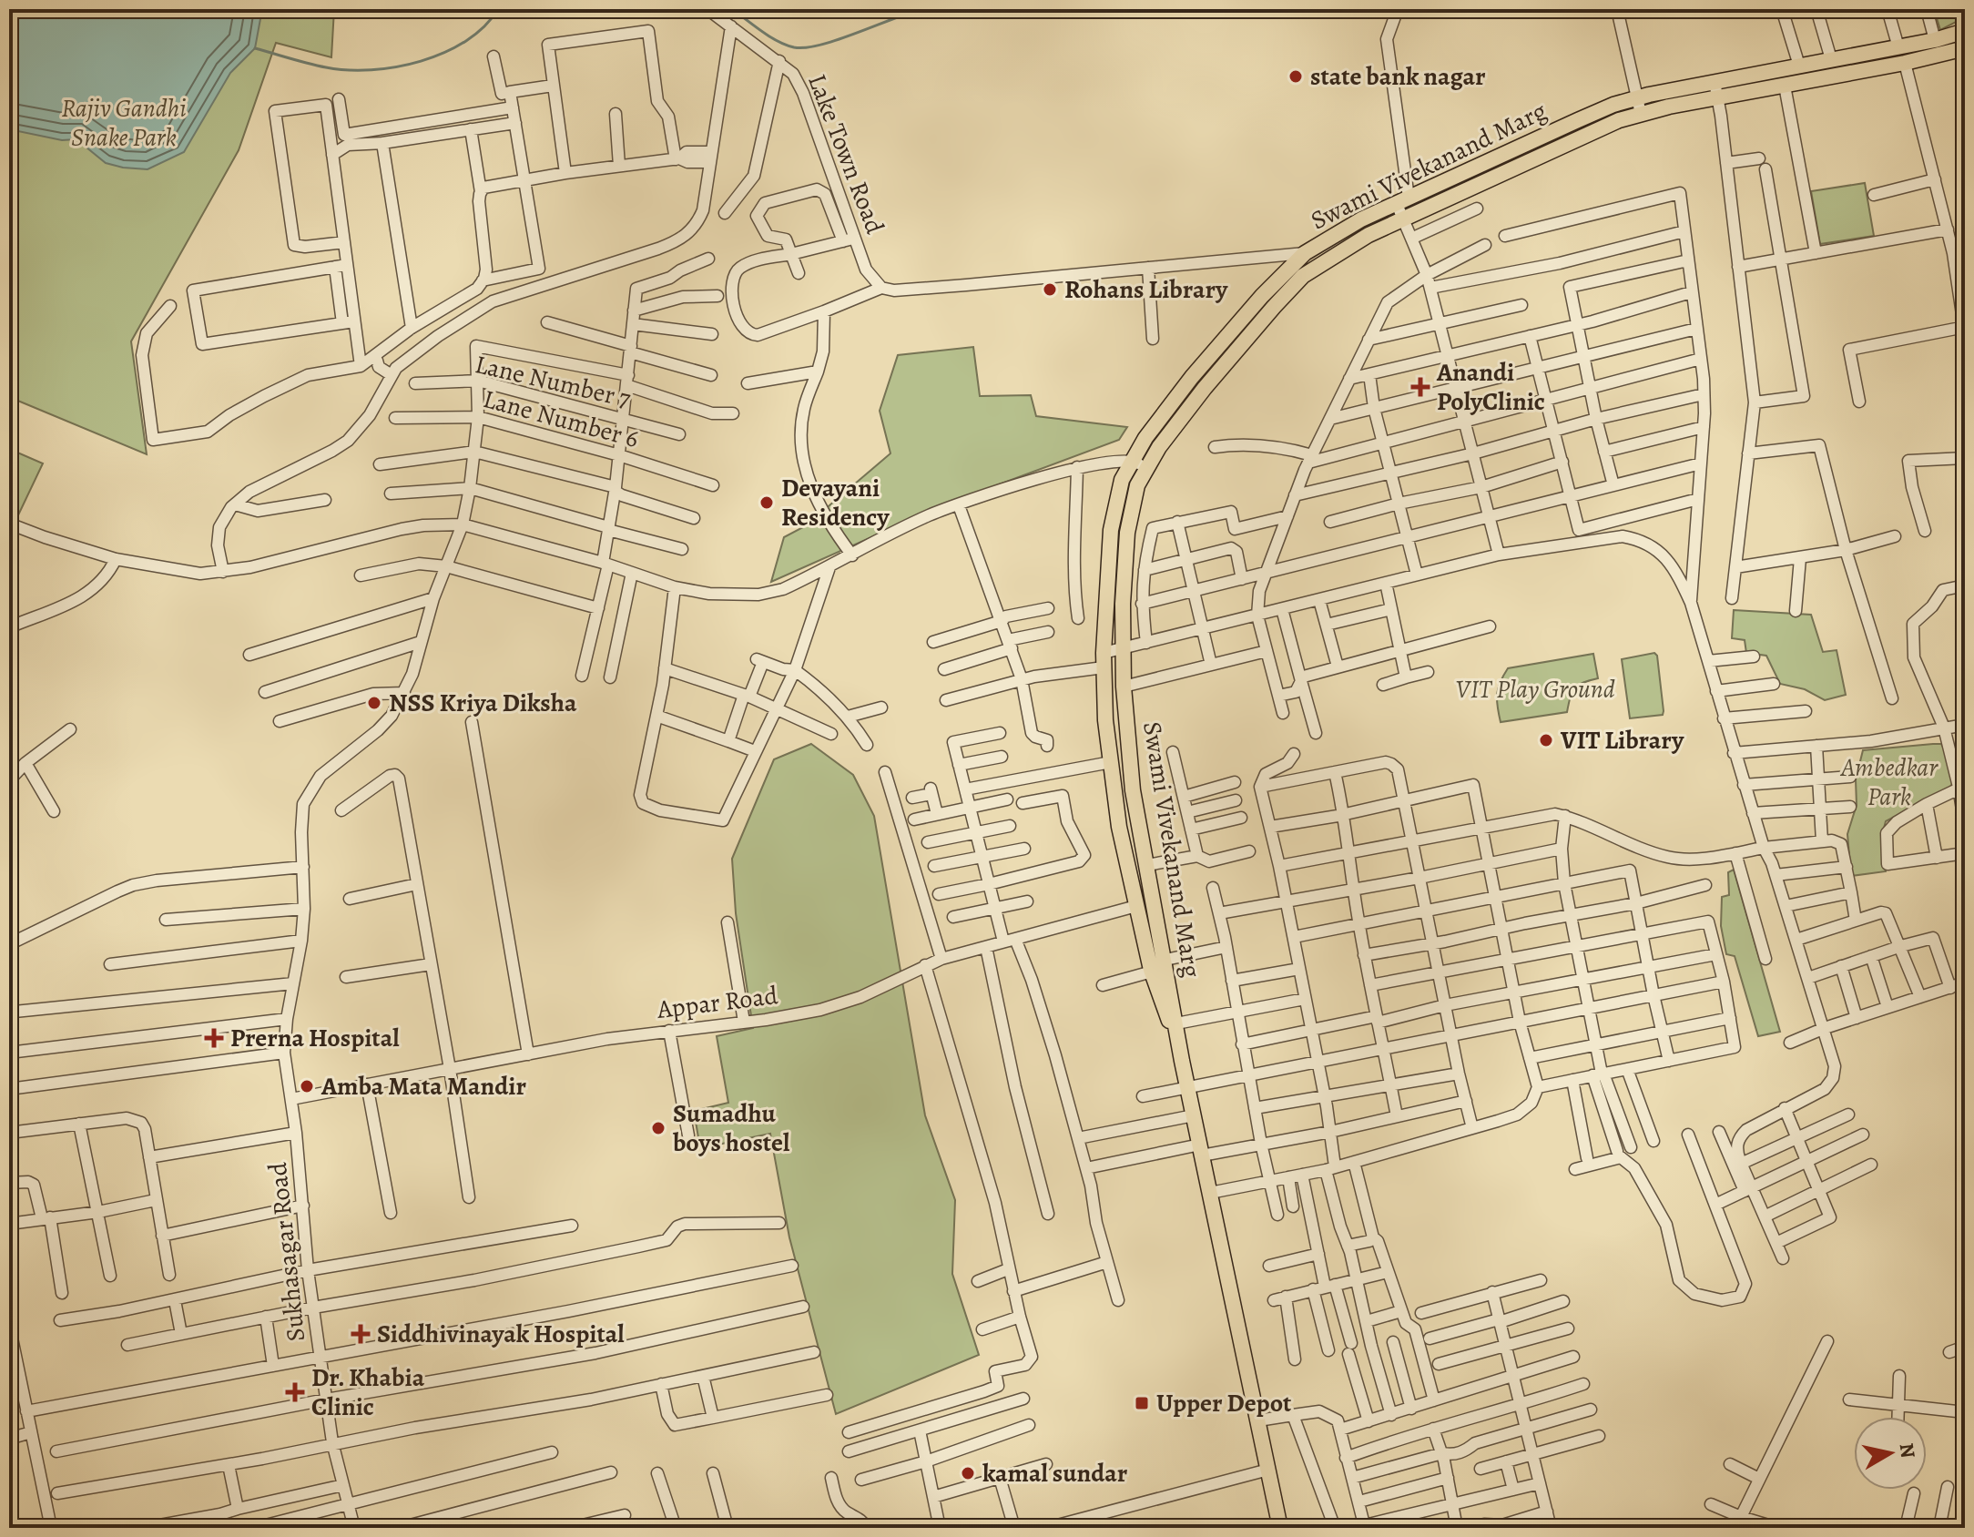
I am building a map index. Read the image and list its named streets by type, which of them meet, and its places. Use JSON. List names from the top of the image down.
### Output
{
  "streets": {
    "main road": ["Swami Vivekanand Marg"],
    "street": [
      "Lake Town Road",
      "Lane Number 7",
      "Lane Number 6",
      "Appar Road",
      "Sukhasagar Road"
    ]
  },
  "crossings": [
    ["Swami Vivekanand Marg", "Appar Road"],
    ["Lane Number 7", "Sukhasagar Road"],
    ["Lane Number 6", "Sukhasagar Road"],
    ["Appar Road", "Sukhasagar Road"]
  ],
  "parks": ["Rajiv Gandhi Snake Park", "VIT Play Ground", "Ambedkar Park"],
  "places": {
    "other": [
      "state bank nagar",
      "Rohans Library",
      "Devayani Residency",
      "NSS Kriya Diksha",
      "VIT Library",
      "Amba Mata Mandir",
      "Sumadhu boys hostel",
      "kamal sundar"
    ],
    "health": [
      "Anandi PolyClinic",
      "Prerna Hospital",
      "Siddhivinayak Hospital",
      "Dr. Khabia Clinic"
    ],
    "transit": ["Upper Depot"]
  },
  "north": "right"
}
